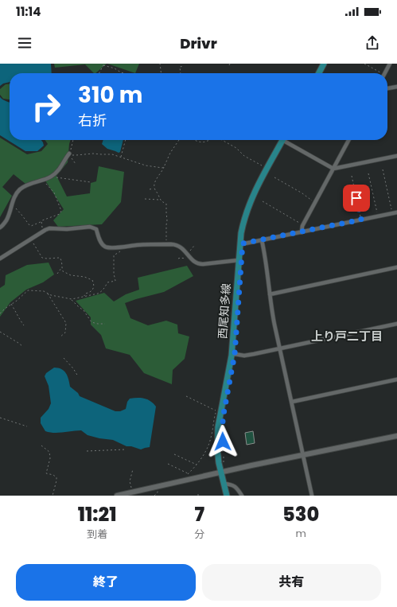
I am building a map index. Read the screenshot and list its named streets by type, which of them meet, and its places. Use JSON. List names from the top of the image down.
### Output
{
  "streets": {
    "main road": ["西尾知多線"]
  },
  "districts": ["上り戸二丁目"],
  "page": {
    "status": "11:14",
    "header": "Drivr",
    "turn": ["310 m", "右折"],
    "eta": [
      "11:21",
      "到着",
      "7",
      "分",
      "530",
      "m"
    ],
    "buttons": ["終了", "共有"]
  }
}
